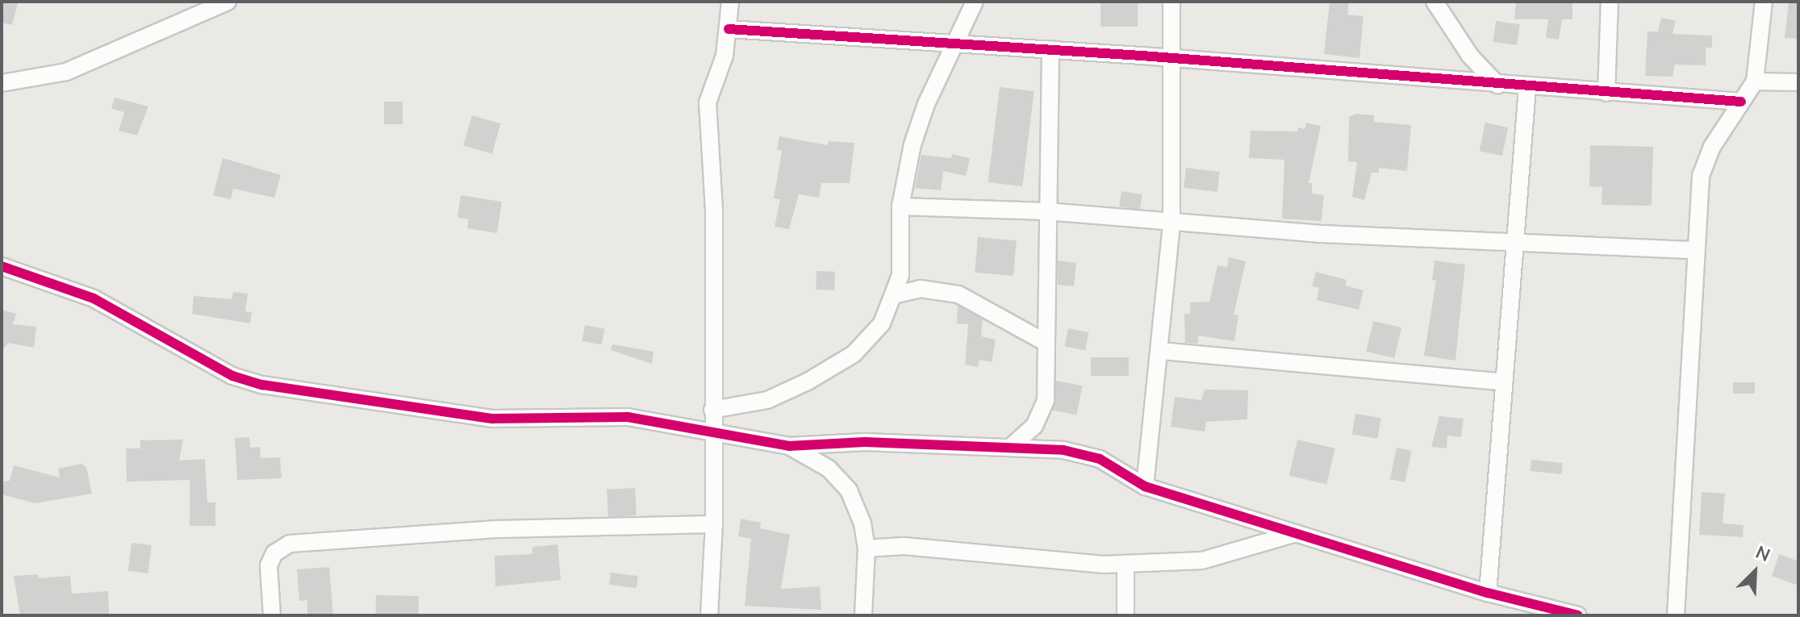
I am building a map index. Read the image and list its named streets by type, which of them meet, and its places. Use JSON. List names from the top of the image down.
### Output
{
  "north": "top right"
}
